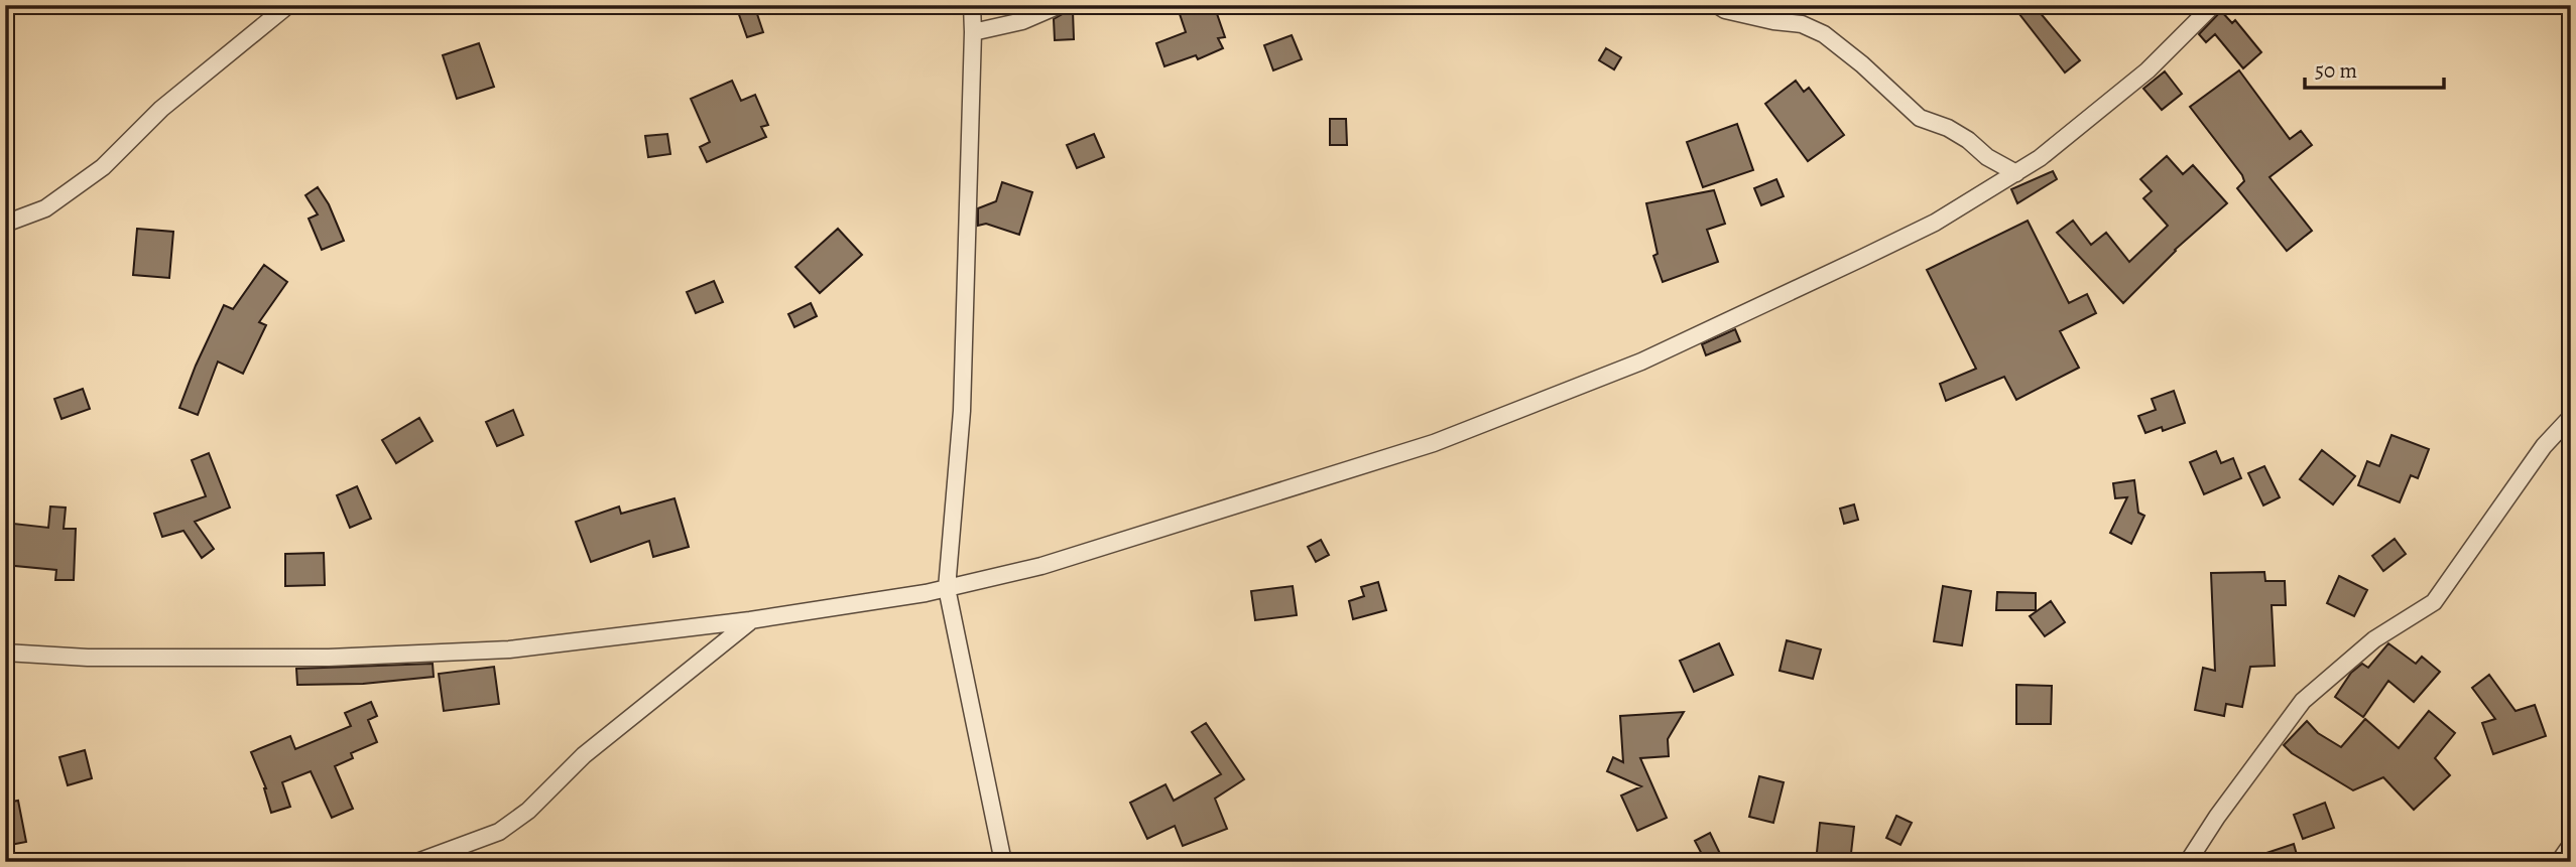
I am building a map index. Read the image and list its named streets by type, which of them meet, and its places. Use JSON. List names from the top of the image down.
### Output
{
  "scale_bar": "50 m"
}
